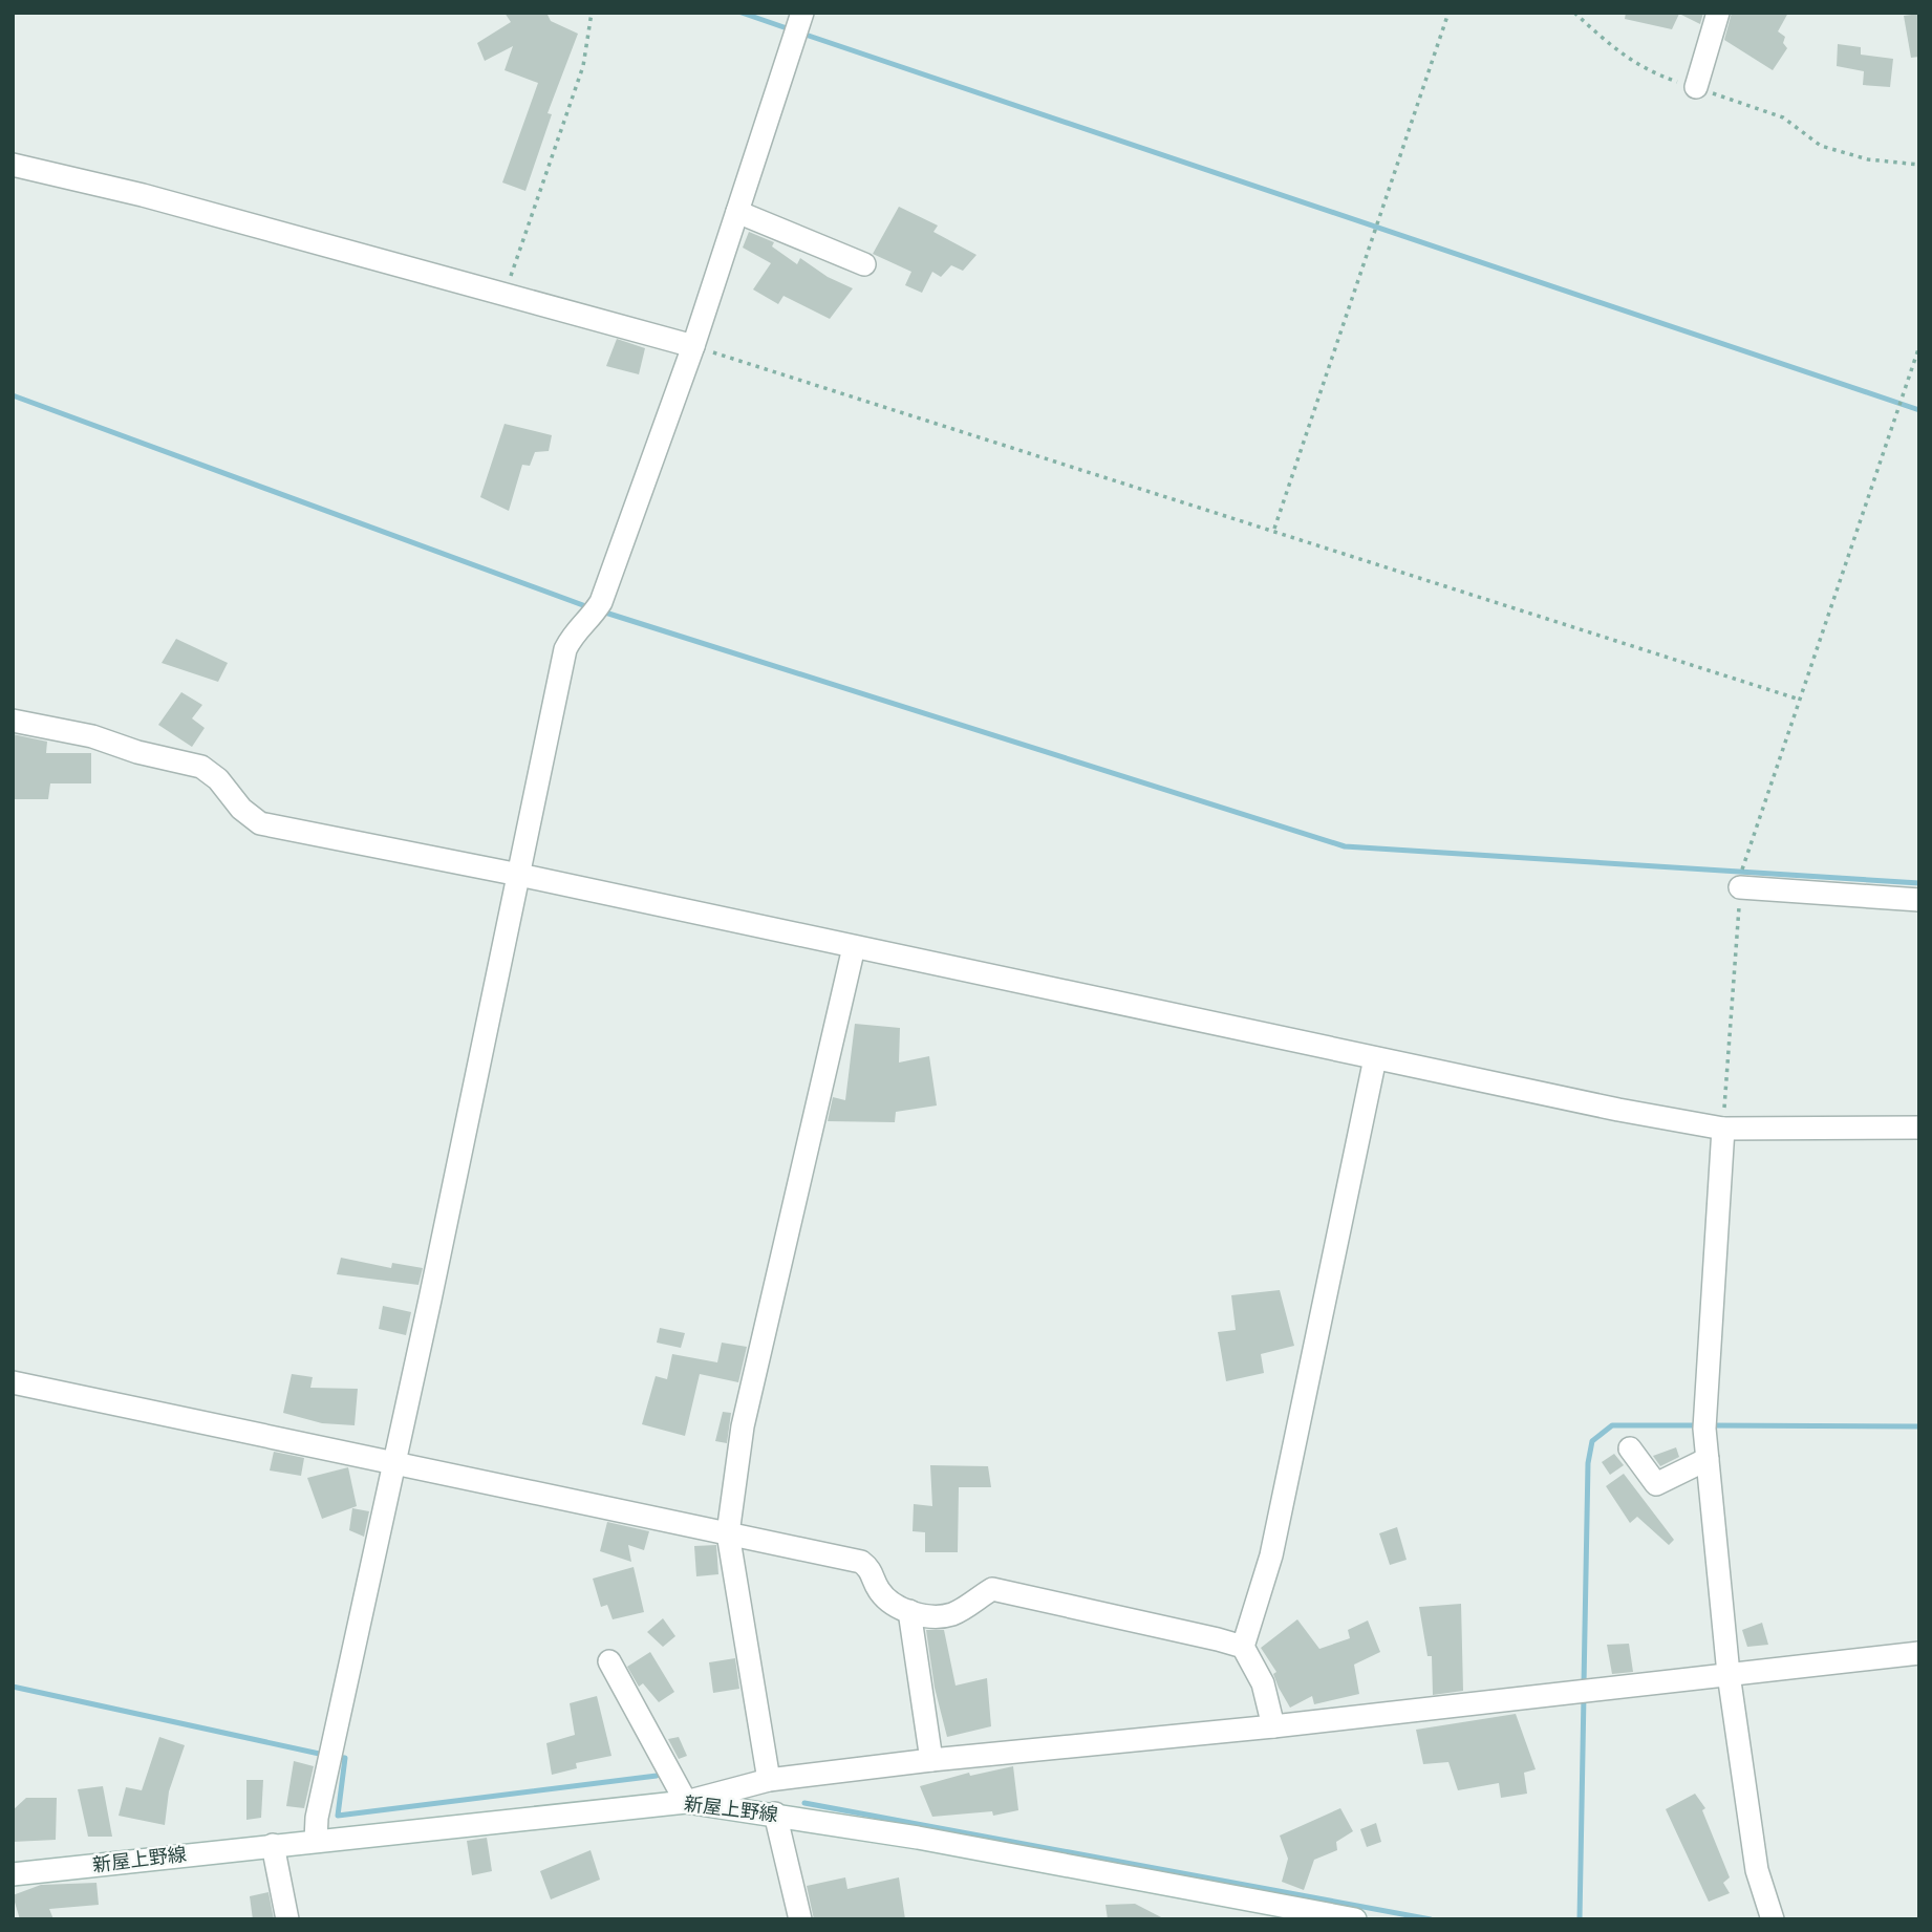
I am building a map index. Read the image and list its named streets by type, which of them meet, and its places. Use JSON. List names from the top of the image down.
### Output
{
  "streets": {
    "street": ["新屋上野線"]
  }
}
